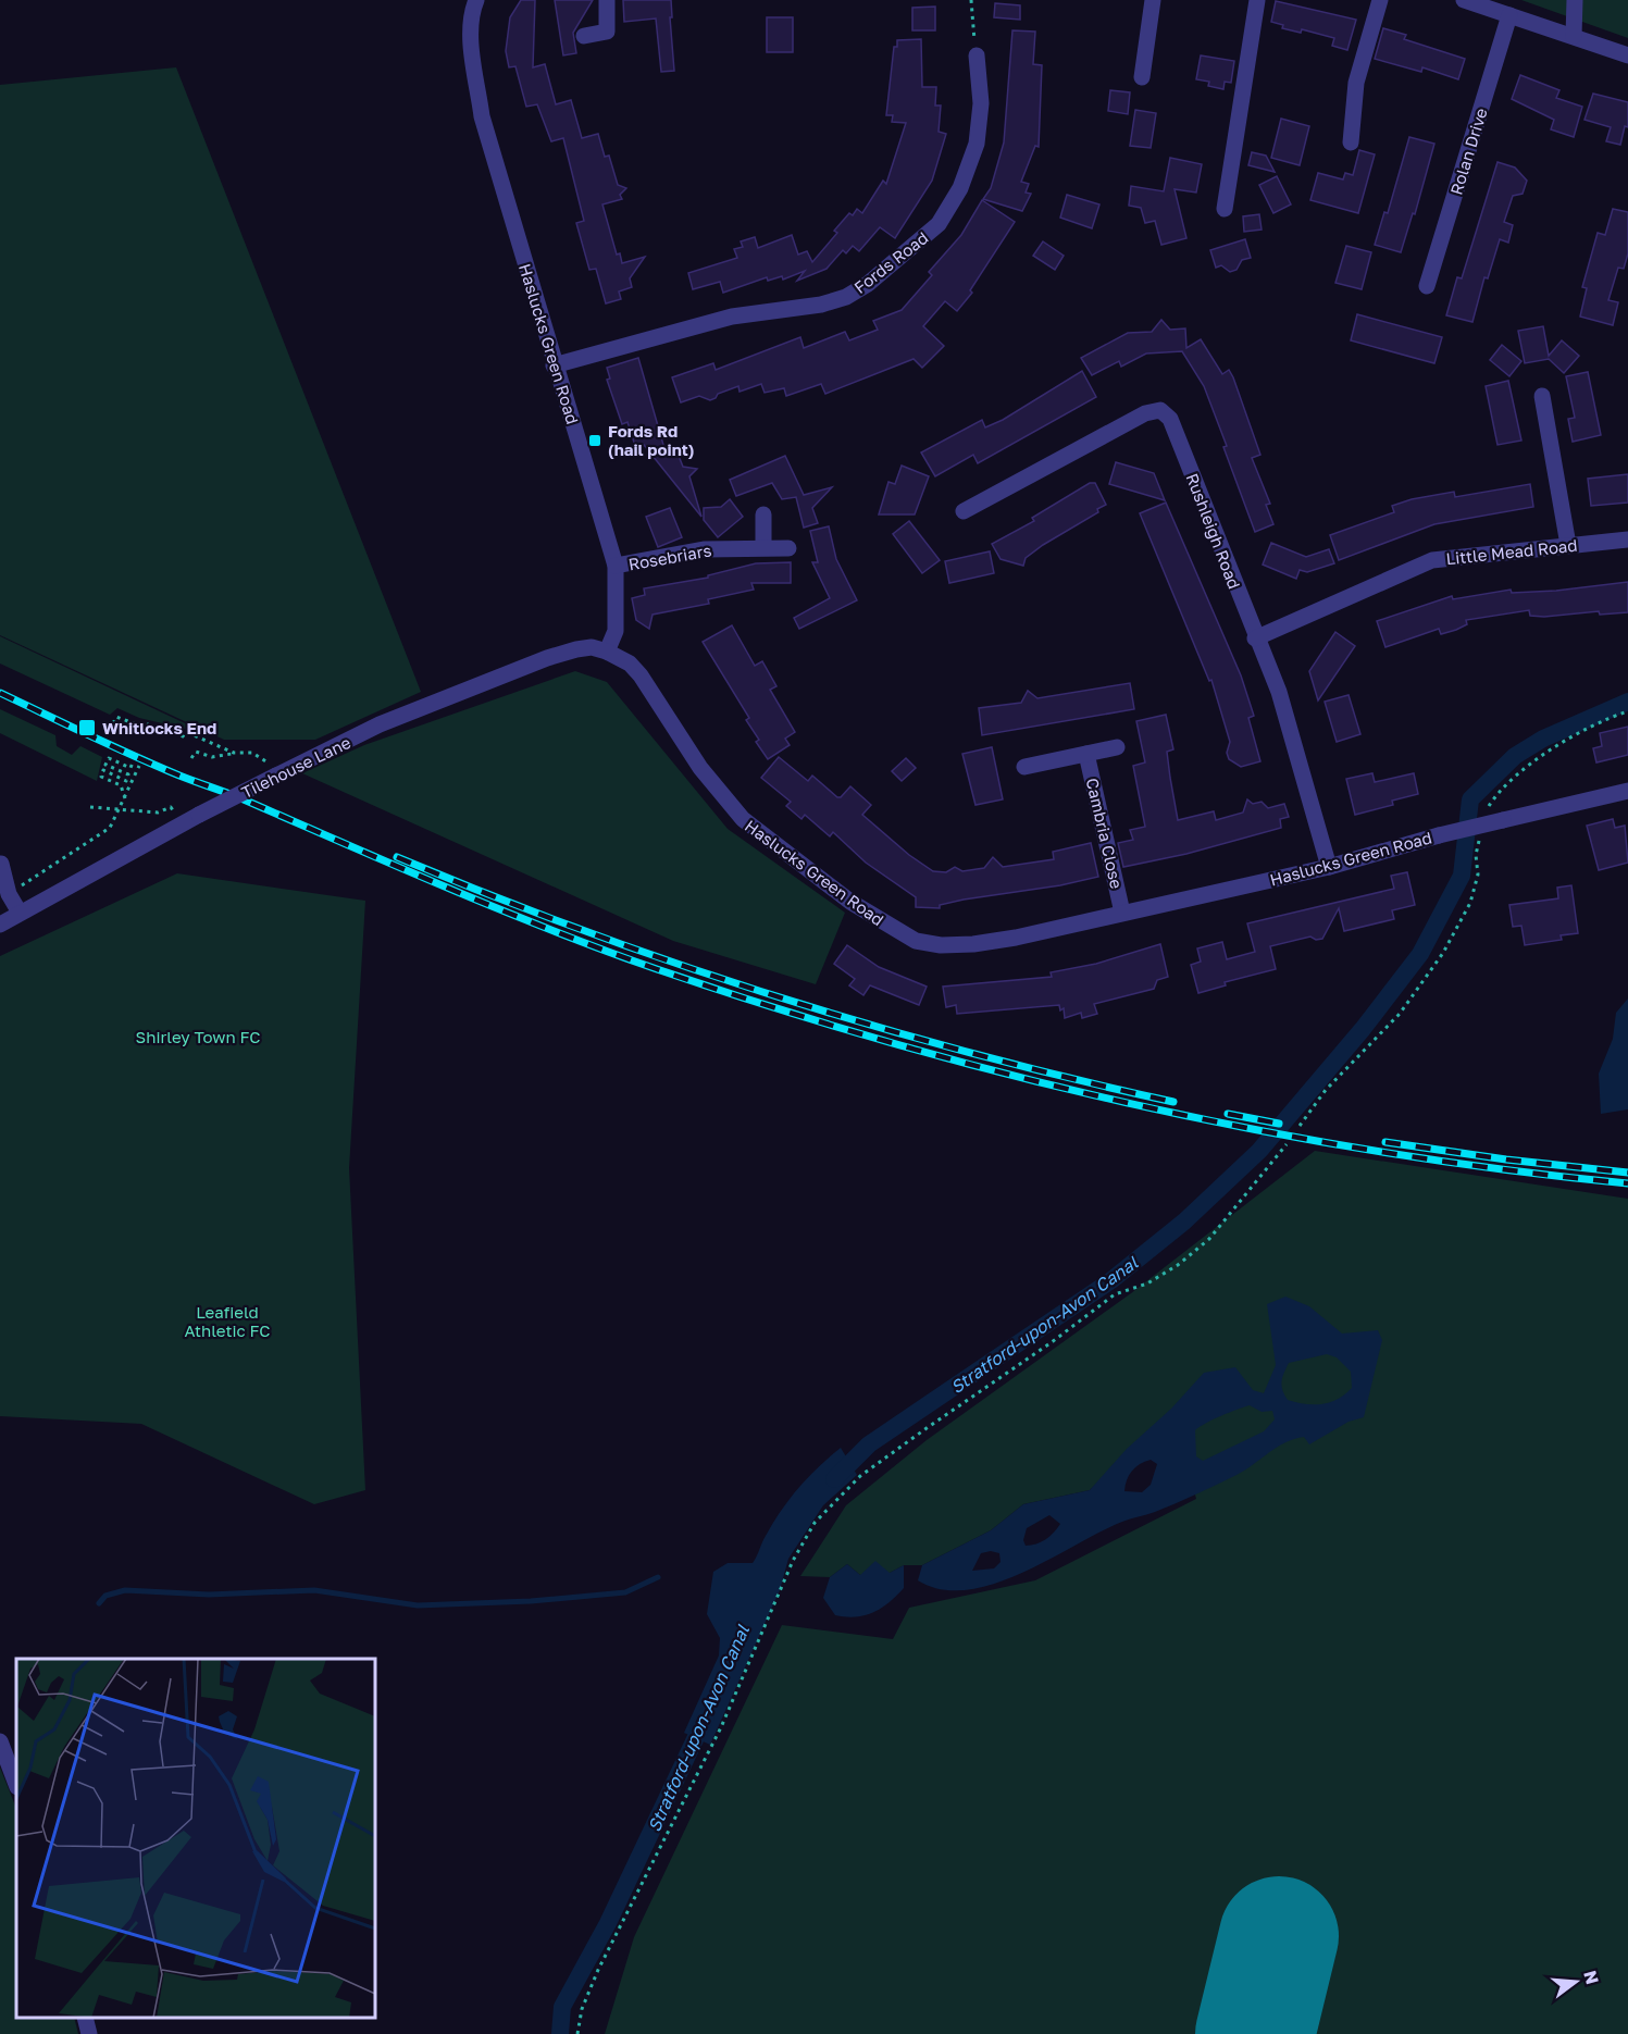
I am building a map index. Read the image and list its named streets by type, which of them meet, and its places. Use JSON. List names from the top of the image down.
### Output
{
  "streets": {
    "street": [
      "Rolan Drive",
      "Fords Road",
      "Haslucks Green Road",
      "Rushleigh Road",
      "Little Mead Road",
      "Rosebriars",
      "Tilehouse Lane",
      "Cambria Close"
    ]
  },
  "crossings": [
    ["Fords Road", "Haslucks Green Road"],
    ["Haslucks Green Road", "Rushleigh Road"],
    ["Haslucks Green Road", "Rosebriars"],
    ["Haslucks Green Road", "Tilehouse Lane"],
    ["Haslucks Green Road", "Cambria Close"],
    ["Rushleigh Road", "Little Mead Road"]
  ],
  "water": ["Stratford-upon-Avon Canal"],
  "parks": ["Shirley Town FC", "Leafield Athletic FC"],
  "places": {
    "transit": ["Fords Rd (hail point)", "Whitlocks End"]
  },
  "north": "right"
}
